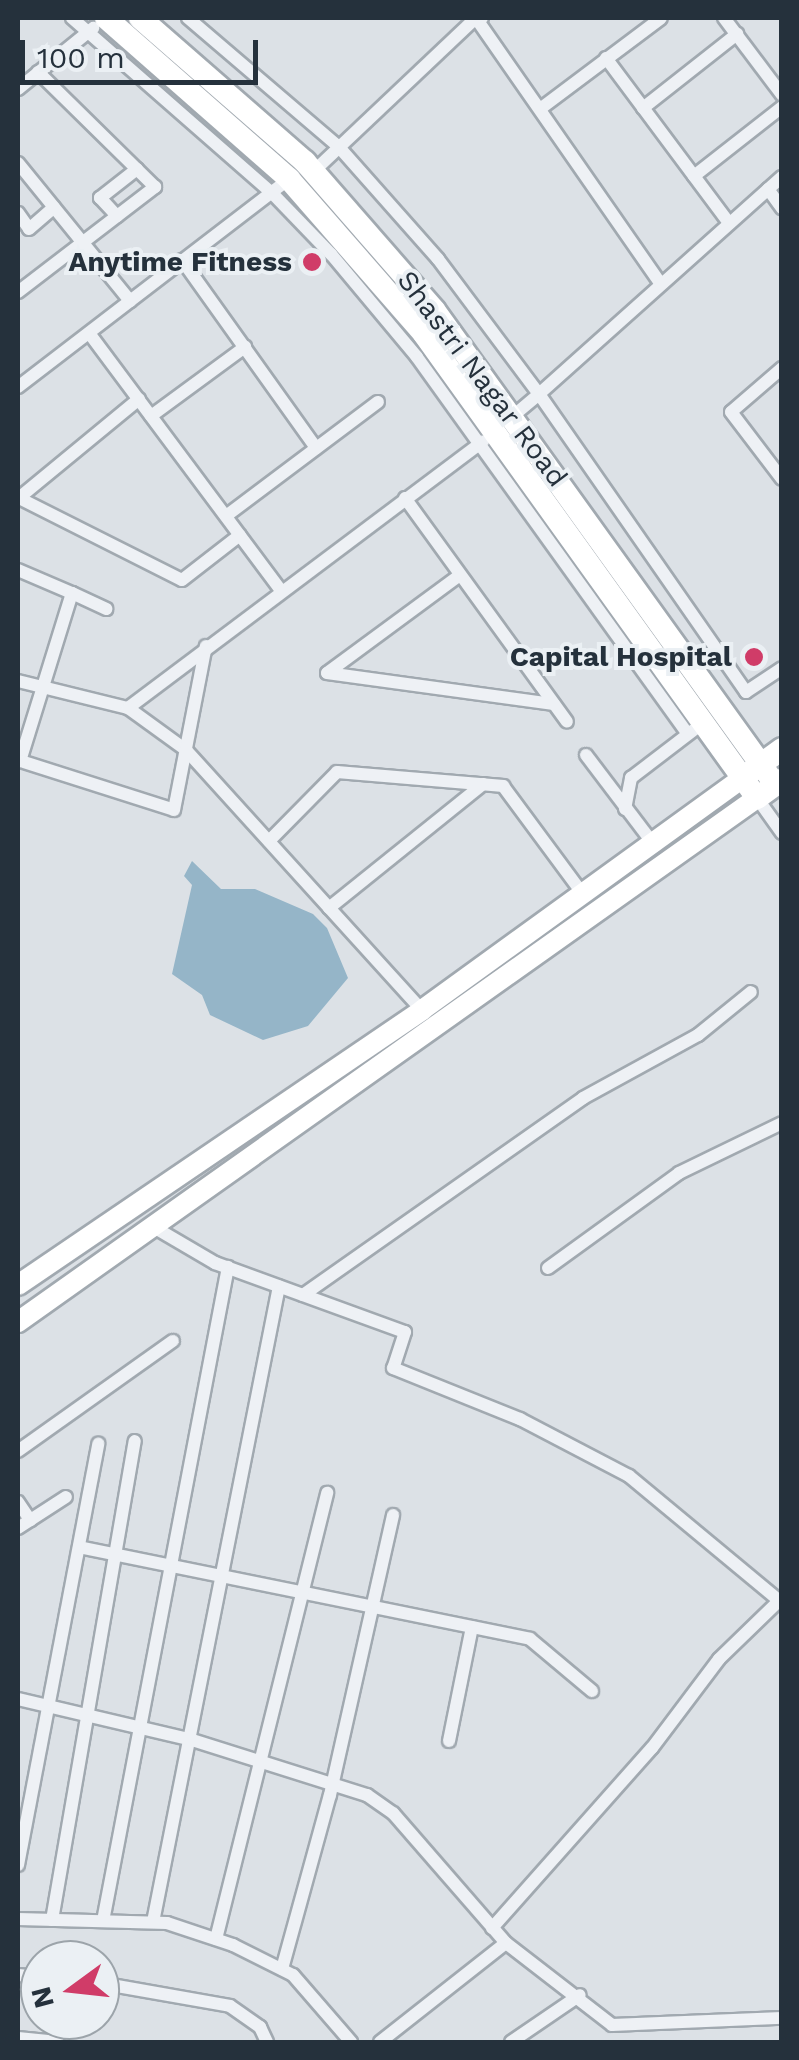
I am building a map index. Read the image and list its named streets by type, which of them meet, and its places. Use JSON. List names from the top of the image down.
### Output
{
  "streets": {
    "highway": ["Shastri Nagar Road"]
  },
  "places": ["Anytime Fitness", "Capital Hospital"],
  "scale_bar": "100 m",
  "north": "left"
}
